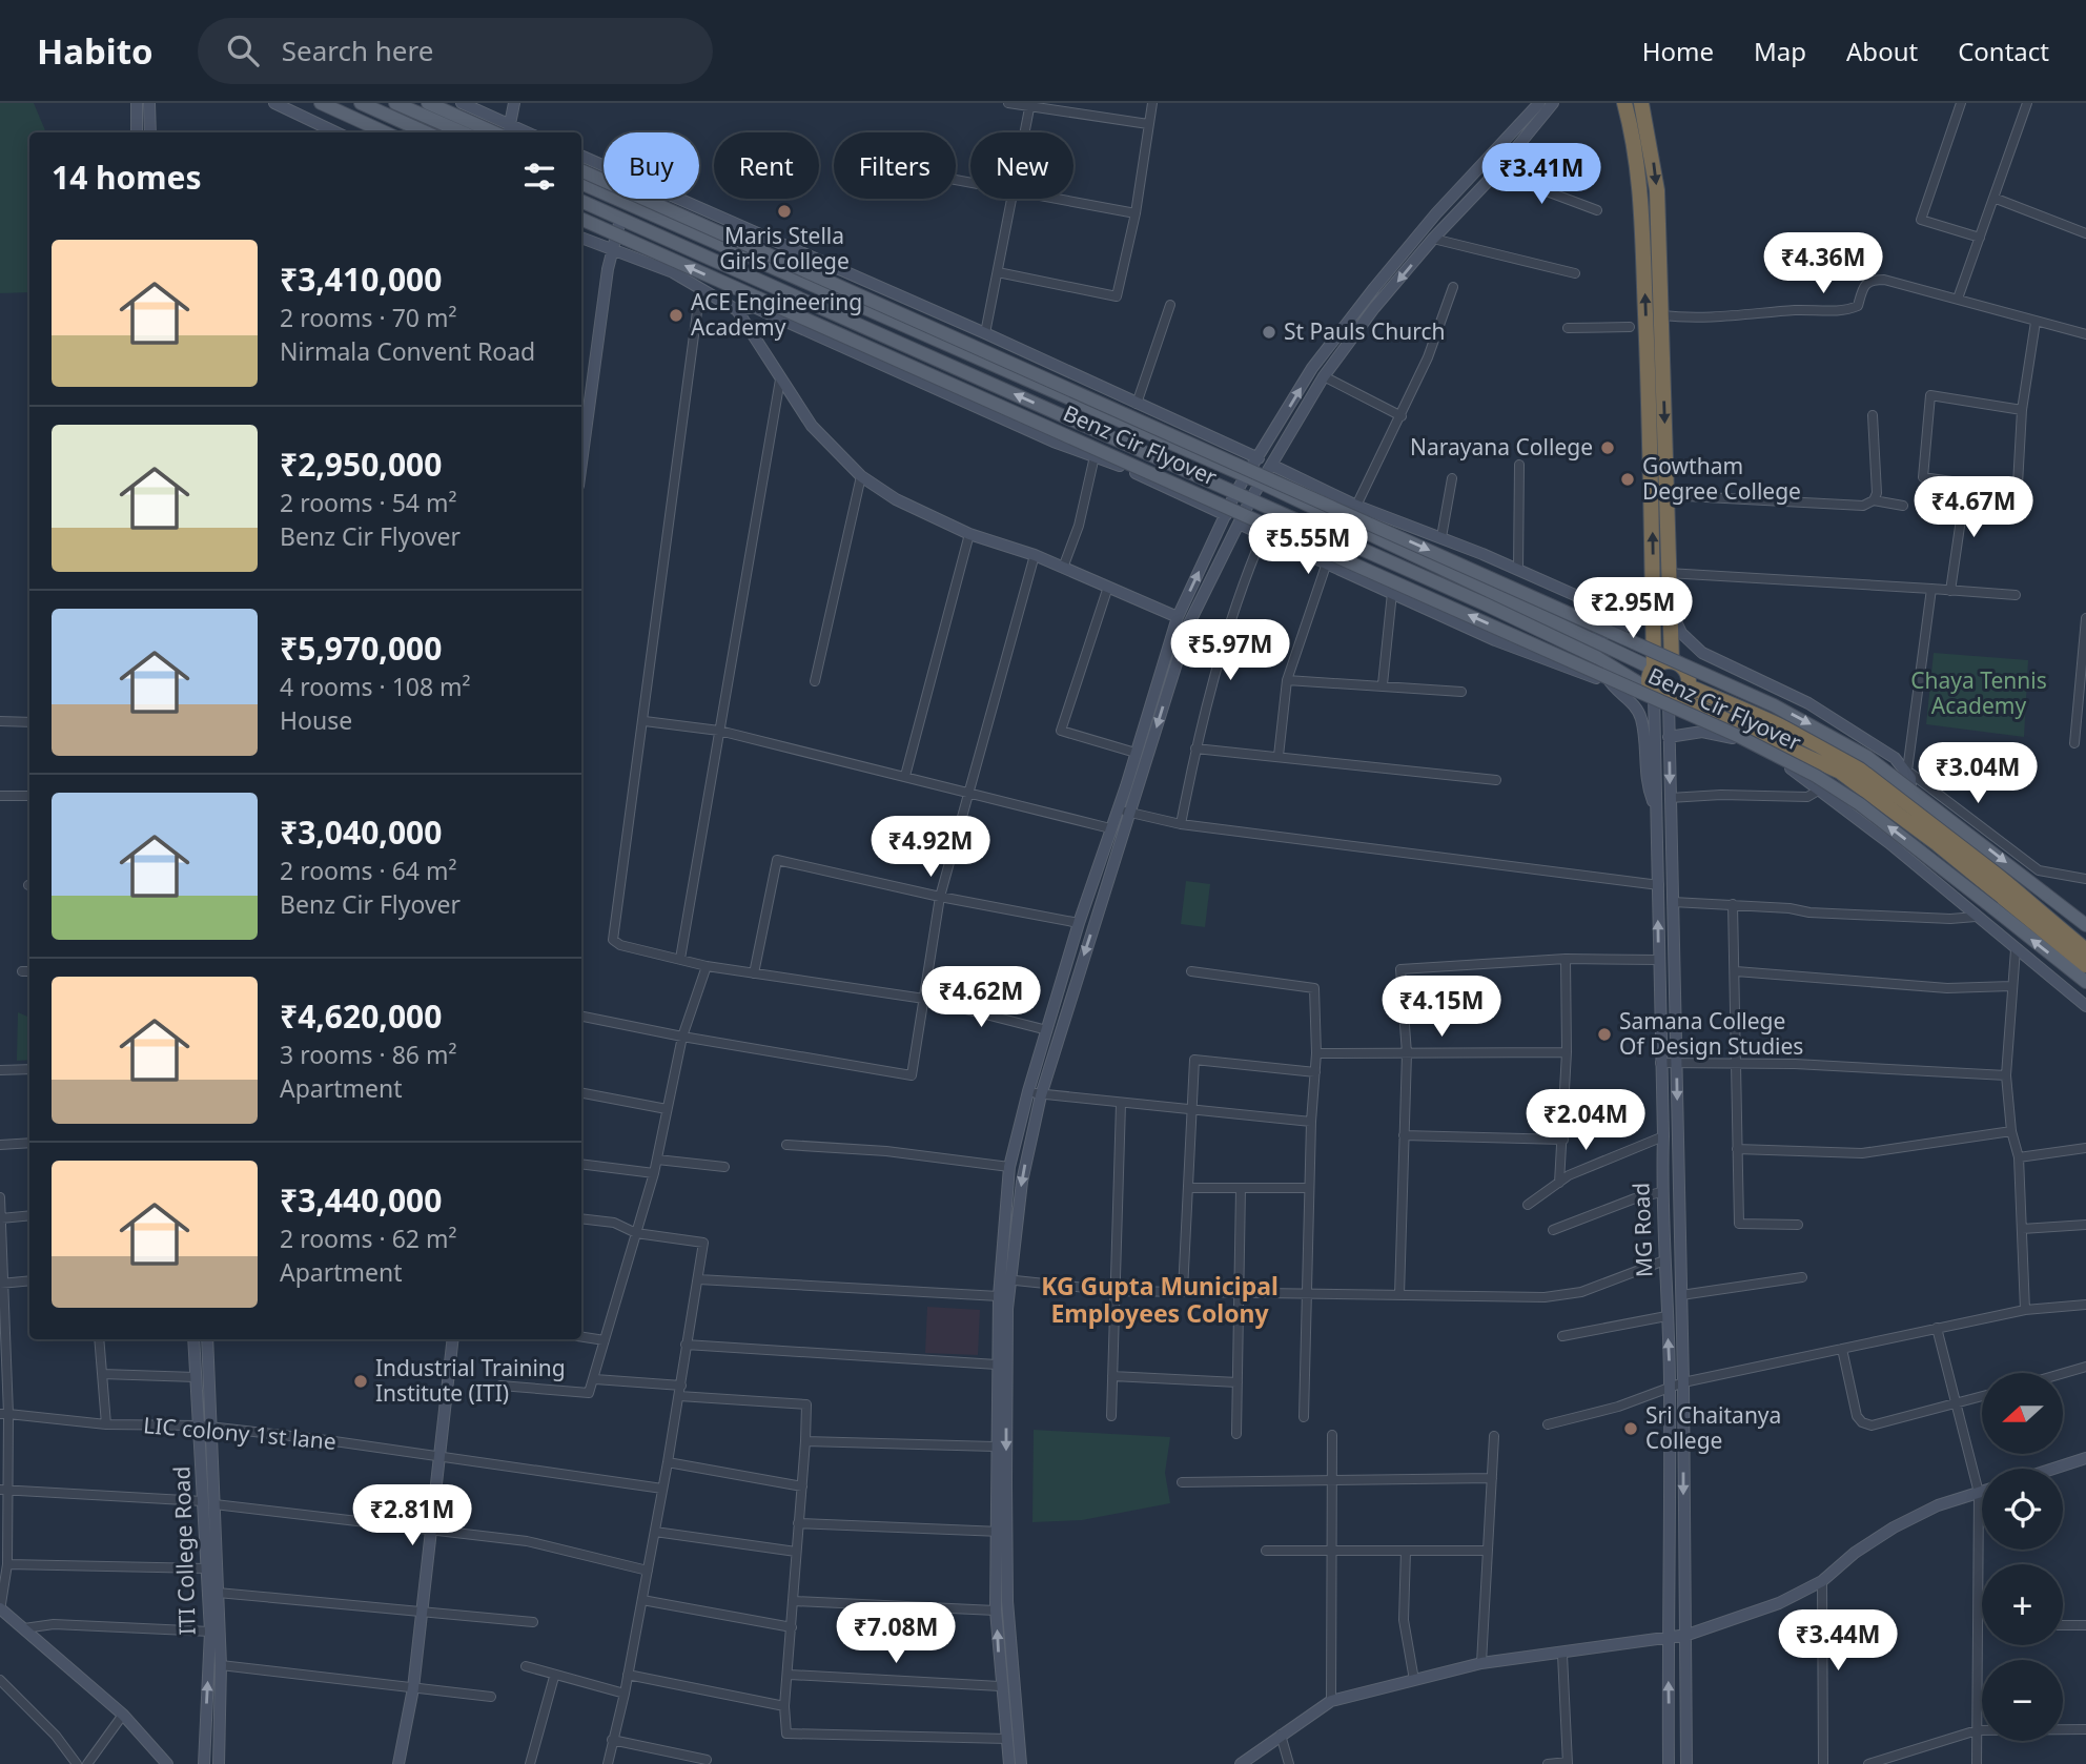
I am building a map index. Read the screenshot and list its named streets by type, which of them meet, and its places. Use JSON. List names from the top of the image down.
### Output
{
  "streets": {
    "main road": ["Benz Cir Flyover"],
    "street": ["MG Road", "LIC colony 1st lane", "ITI College Road"]
  },
  "crossings": [
    ["LIC colony 1st lane", "ITI College Road"]
  ],
  "districts": ["KG Gupta Municipal Employees Colony"],
  "parks": ["Chaya Tennis Academy"],
  "places": [
    "Maris Stella Girls College",
    "ACE Engineering Academy",
    "St Pauls Church",
    "Narayana College",
    "Gowtham Degree College",
    "Samana College Of Design Studies",
    "Industrial Training Institute (ITI)",
    "Sri Chaitanya College"
  ],
  "north": "left",
  "page": {
    "header": "Habito",
    "search": "Search here",
    "nav": [
      "Home",
      "Map",
      "About",
      "Contact"
    ],
    "chip": [
      "Buy",
      "Rent",
      "Filters",
      "New"
    ],
    "heading": "14 homes",
    "price": [
      "₹3.41M",
      "₹4.36M",
      "₹4.67M",
      "₹5.55M",
      "₹2.95M",
      "₹5.97M",
      "₹3.04M",
      "₹4.92M",
      "₹4.62M",
      "₹4.15M",
      "₹2.04M",
      "₹2.81M",
      "₹7.08M",
      "₹3.44M"
    ],
    "list": [
      {
        "name": "₹3,410,000",
        "note": "2 rooms · 70 m² · Nirmala Convent Road"
      },
      {
        "name": "₹2,950,000",
        "note": "2 rooms · 54 m² · Benz Cir Flyover"
      },
      {
        "name": "₹5,970,000",
        "note": "4 rooms · 108 m² · House"
      },
      {
        "name": "₹3,040,000",
        "note": "2 rooms · 64 m² · Benz Cir Flyover"
      },
      {
        "name": "₹4,620,000",
        "note": "3 rooms · 86 m² · Apartment"
      },
      {
        "name": "₹3,440,000",
        "note": "2 rooms · 62 m² · Apartment"
      }
    ],
    "map_buttons": ["+", "−"]
  }
}
